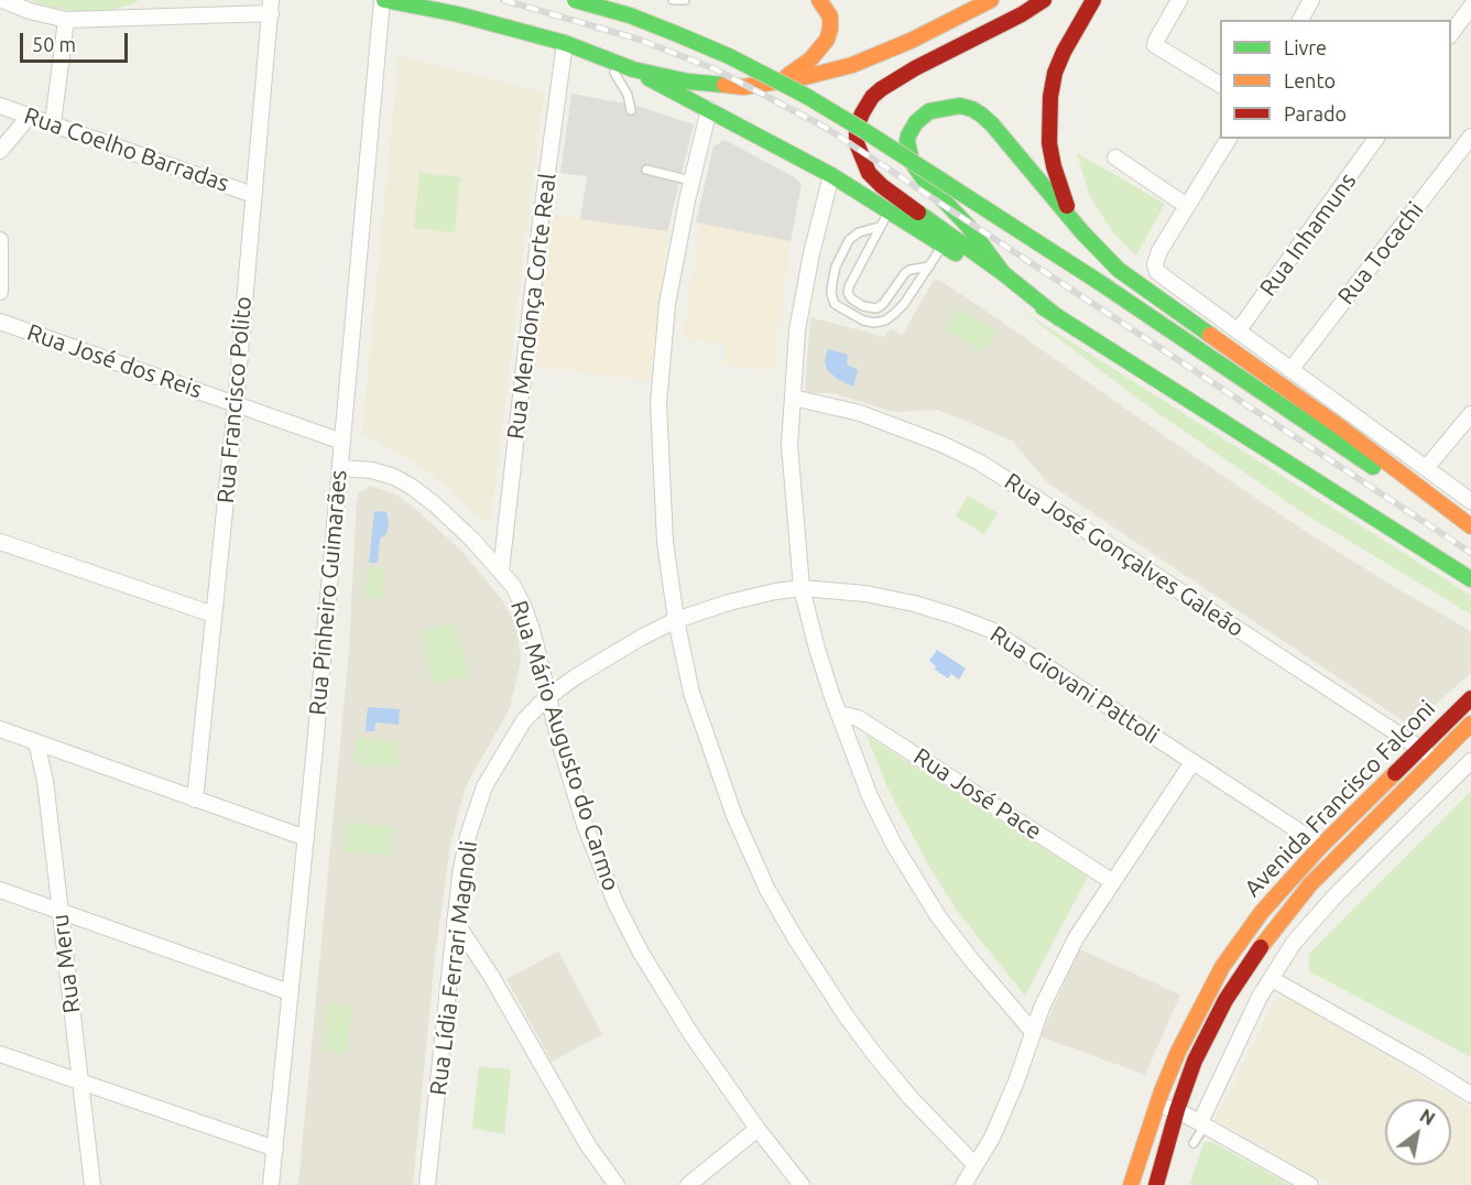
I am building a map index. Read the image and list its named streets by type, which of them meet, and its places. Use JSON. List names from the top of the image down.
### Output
{
  "streets": {
    "main road": ["Avenida Francisco Falconi"],
    "street": [
      "Rua Coelho Barradas",
      "Rua Inhamuns",
      "Rua Tocachi",
      "Rua Mendonça Corte Real",
      "Rua José dos Reis",
      "Rua Francisco Polito",
      "Rua José Gonçalves Galeão",
      "Rua Pinheiro Guimarães",
      "Rua Giovani Pattoli",
      "Rua Mário Augusto do Carmo",
      "Rua José Pace",
      "Rua Meru",
      "Rua Lídia Ferrari Magnoli"
    ]
  },
  "crossings": [
    ["Rua Coelho Barradas", "Rua Francisco Polito"],
    ["Rua Mendonça Corte Real", "Rua Mário Augusto do Carmo"],
    ["Rua José dos Reis", "Rua Francisco Polito"],
    ["Rua José dos Reis", "Rua Pinheiro Guimarães"],
    ["Rua José Gonçalves Galeão", "Avenida Francisco Falconi"],
    ["Rua Pinheiro Guimarães", "Rua Mário Augusto do Carmo"],
    ["Rua Giovani Pattoli", "Avenida Francisco Falconi"],
    ["Rua Giovani Pattoli", "Rua Lídia Ferrari Magnoli"],
    ["Rua Mário Augusto do Carmo", "Rua Lídia Ferrari Magnoli"]
  ],
  "legend": ["Livre", "Lento", "Parado"],
  "scale_bar": "50 m",
  "north": "top right"
}
